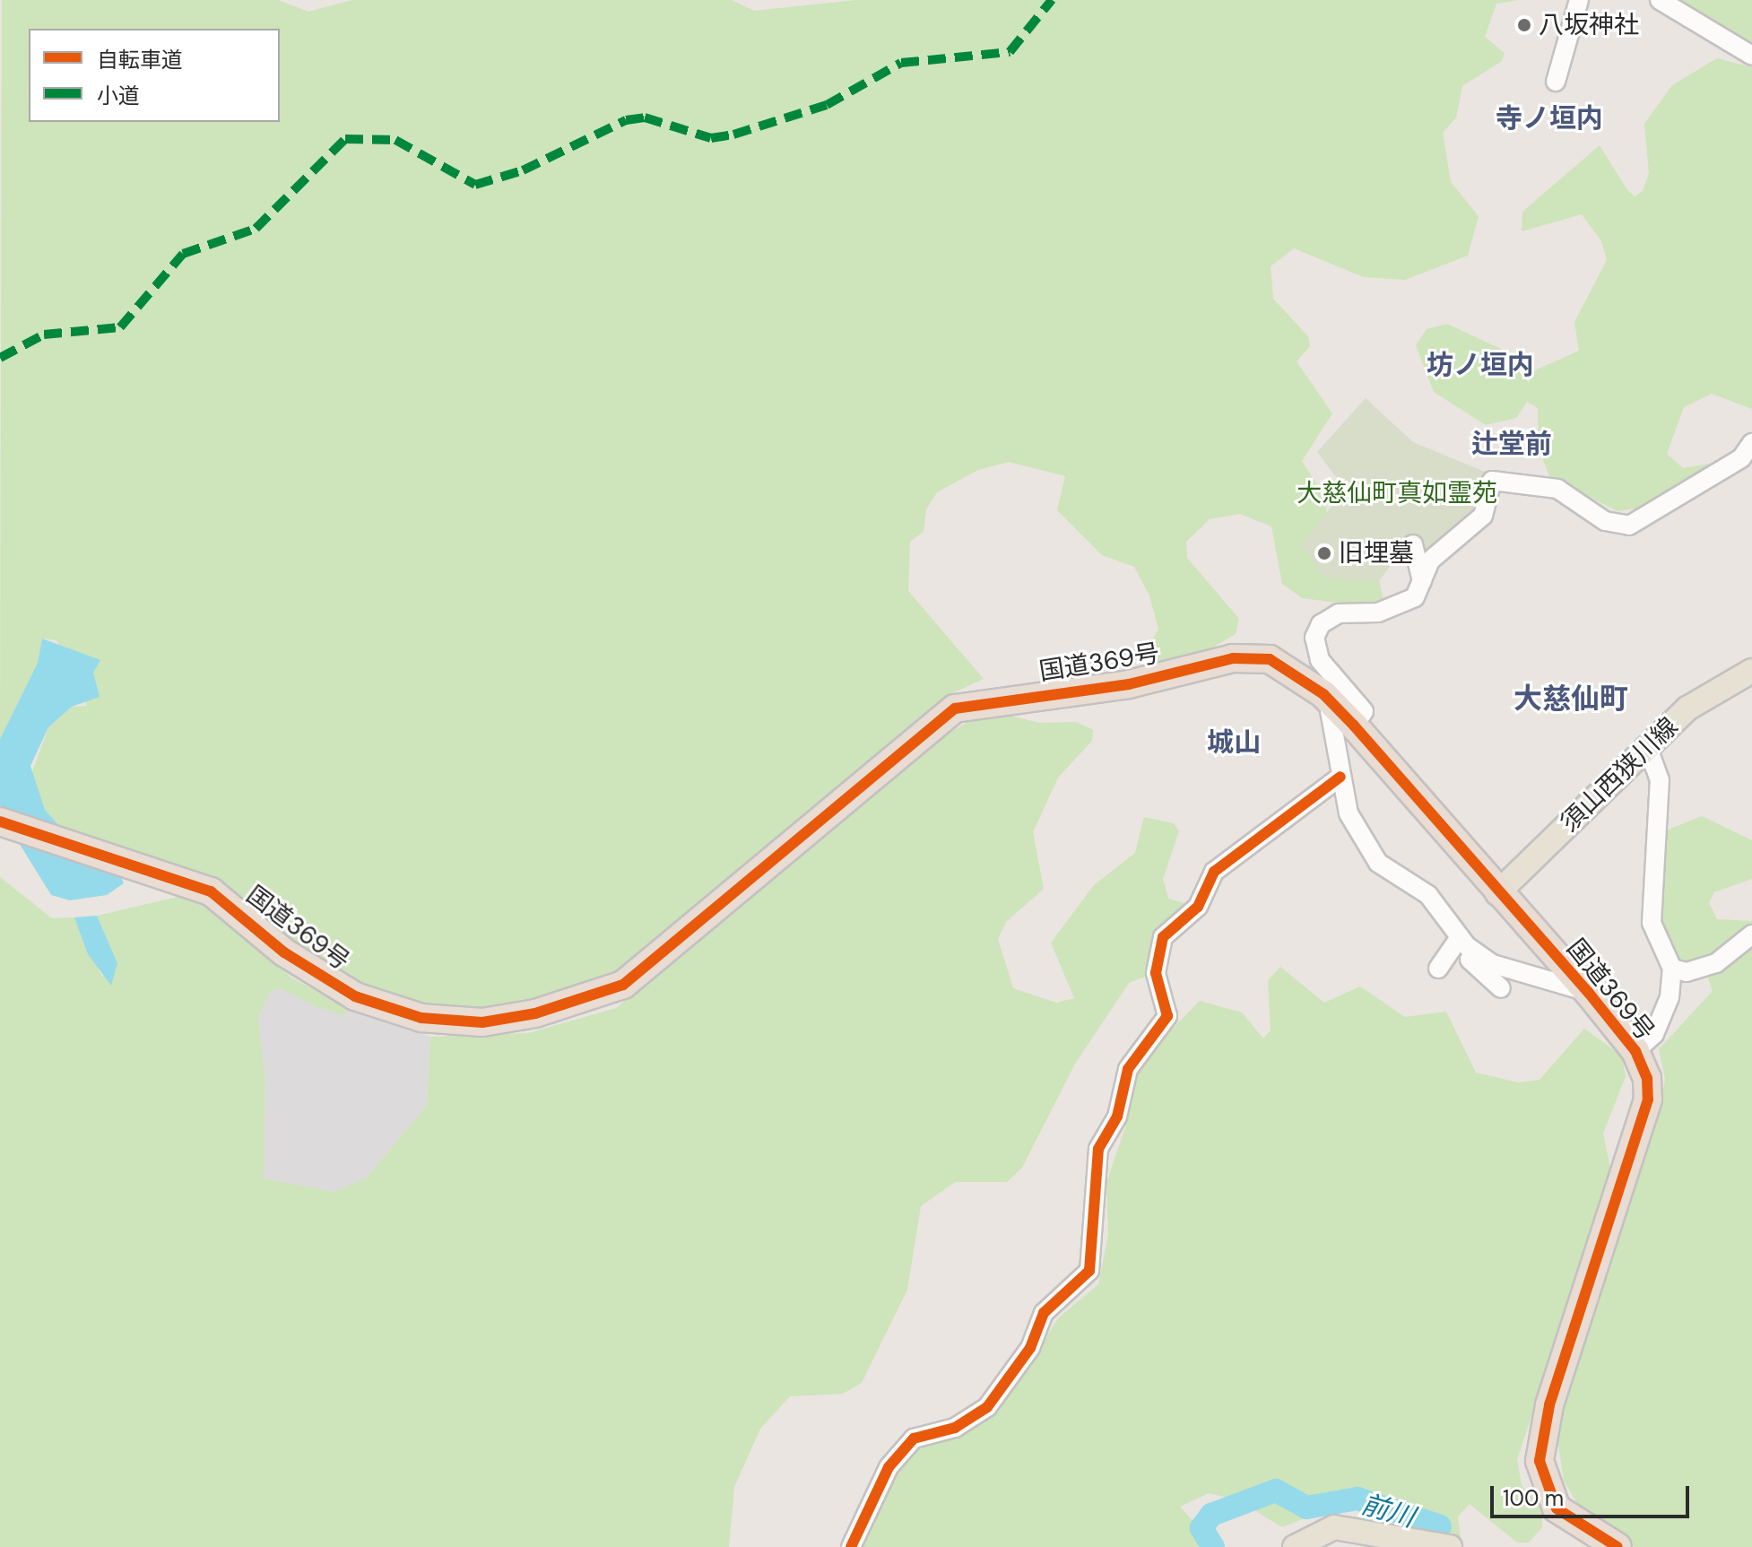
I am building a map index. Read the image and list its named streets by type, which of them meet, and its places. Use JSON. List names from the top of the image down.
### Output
{
  "streets": {
    "highway": ["国道369号"],
    "main road": ["須山西狭川線"]
  },
  "crossings": [
    ["国道369号", "須山西狭川線"]
  ],
  "districts": [
    "寺ノ垣内",
    "坊ノ垣内",
    "辻堂前",
    "大慈仙町",
    "城山"
  ],
  "water": ["前川"],
  "parks": ["大慈仙町真如霊苑"],
  "places": ["八坂神社", "旧埋墓"],
  "legend": ["自転車道", "小道"],
  "scale_bar": "100 m"
}
